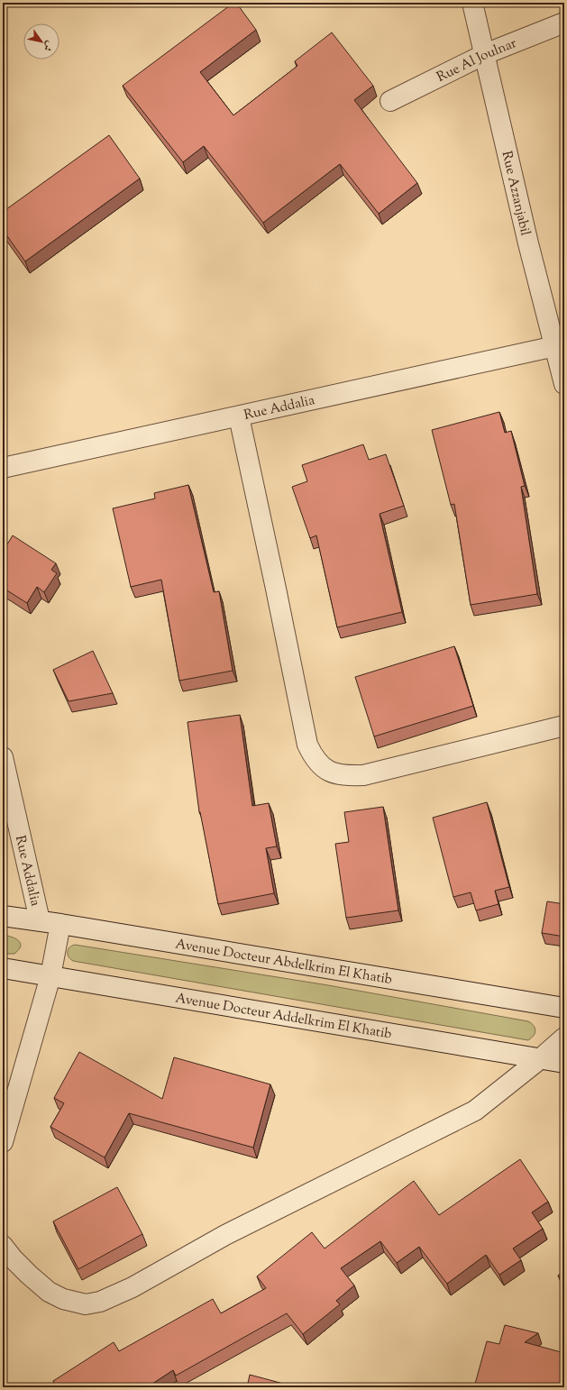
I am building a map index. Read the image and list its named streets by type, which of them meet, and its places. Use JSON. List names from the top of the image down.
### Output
{
  "streets": {
    "street": [
      "Rue Al Joulnar",
      "Rue Azzanjabil",
      "Rue Addalia",
      "Avenue Docteur Abdelkrim El Khatib",
      "Avenue Docteur Addelkrim El Khatib"
    ]
  },
  "crossings": [
    ["Rue Al Joulnar", "Rue Azzanjabil"],
    ["Rue Azzanjabil", "Rue Addalia"],
    ["Rue Addalia", "Avenue Docteur Abdelkrim El Khatib"]
  ],
  "north": "bottom right"
}
